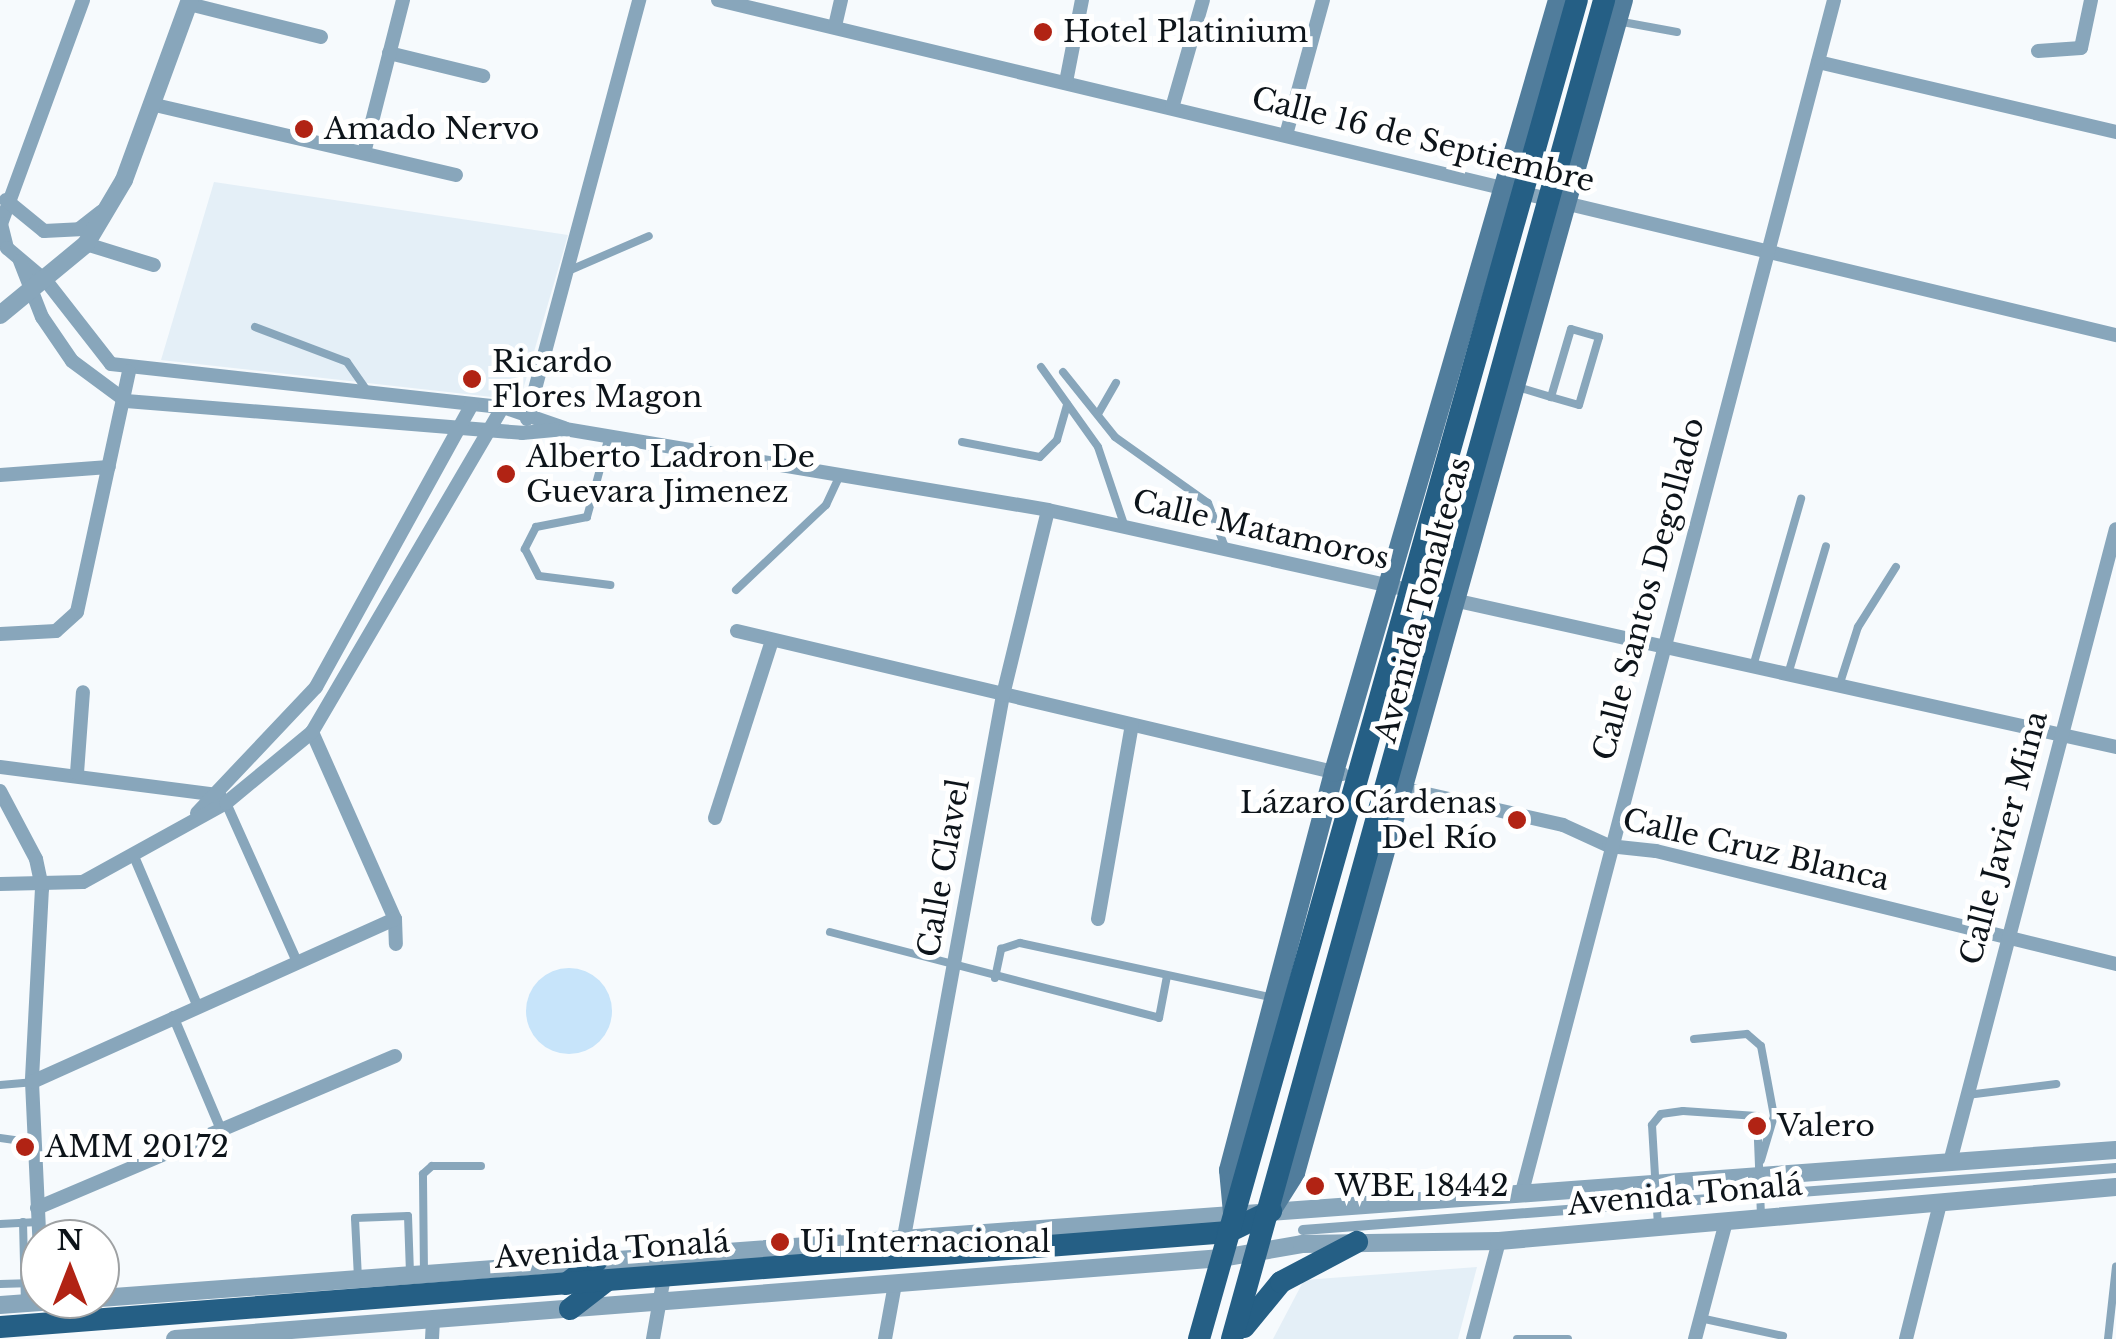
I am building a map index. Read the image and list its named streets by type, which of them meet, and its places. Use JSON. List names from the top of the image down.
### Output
{
  "streets": {
    "main road": ["Avenida Tonaltecas", "Avenida Tonalá"],
    "street": [
      "Calle 16 de Septiembre",
      "Calle Matamoros",
      "Calle Santos Degollado",
      "Calle Javier Mina",
      "Calle Cruz Blanca",
      "Calle Clavel"
    ]
  },
  "crossings": [
    ["Calle 16 de Septiembre", "Calle Santos Degollado"],
    ["Calle 16 de Septiembre", "Avenida Tonaltecas"],
    ["Calle Matamoros", "Calle Santos Degollado"],
    ["Calle Matamoros", "Avenida Tonaltecas"],
    ["Calle Matamoros", "Calle Javier Mina"],
    ["Calle Matamoros", "Calle Clavel"],
    ["Calle Santos Degollado", "Calle Cruz Blanca"],
    ["Calle Santos Degollado", "Avenida Tonalá"],
    ["Avenida Tonaltecas", "Calle Cruz Blanca"],
    ["Avenida Tonaltecas", "Avenida Tonalá"],
    ["Calle Javier Mina", "Calle Cruz Blanca"],
    ["Calle Javier Mina", "Avenida Tonalá"],
    ["Calle Clavel", "Avenida Tonalá"]
  ],
  "places": [
    "Hotel Platinium",
    "Amado Nervo",
    "Ricardo Flores Magon",
    "Alberto Ladron De Guevara Jimenez",
    "Lázaro Cárdenas Del Río",
    "Valero",
    "AMM 20172",
    "WBE 18442",
    "Ui Internacional"
  ],
  "north": "top"
}
